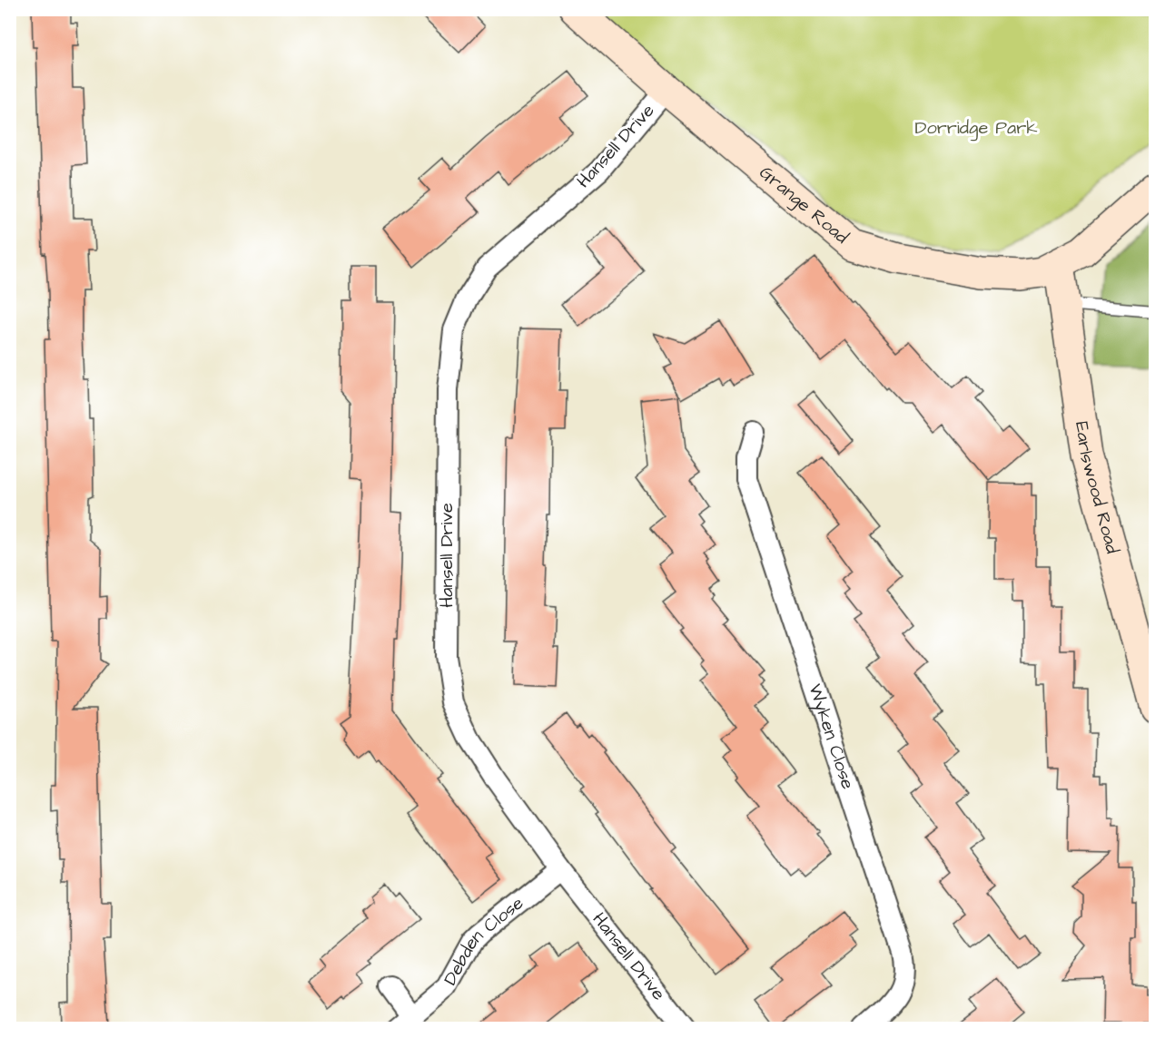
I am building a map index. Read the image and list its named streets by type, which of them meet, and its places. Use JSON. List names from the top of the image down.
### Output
{
  "streets": {
    "main road": ["Grange Road", "Earlswood Road"],
    "street": ["Hansell Drive", "Wyken Close", "Debden Close"]
  },
  "crossings": [
    ["Hansell Drive", "Grange Road"],
    ["Hansell Drive", "Debden Close"],
    ["Grange Road", "Earlswood Road"]
  ],
  "parks": ["Dorridge Park"]
}
